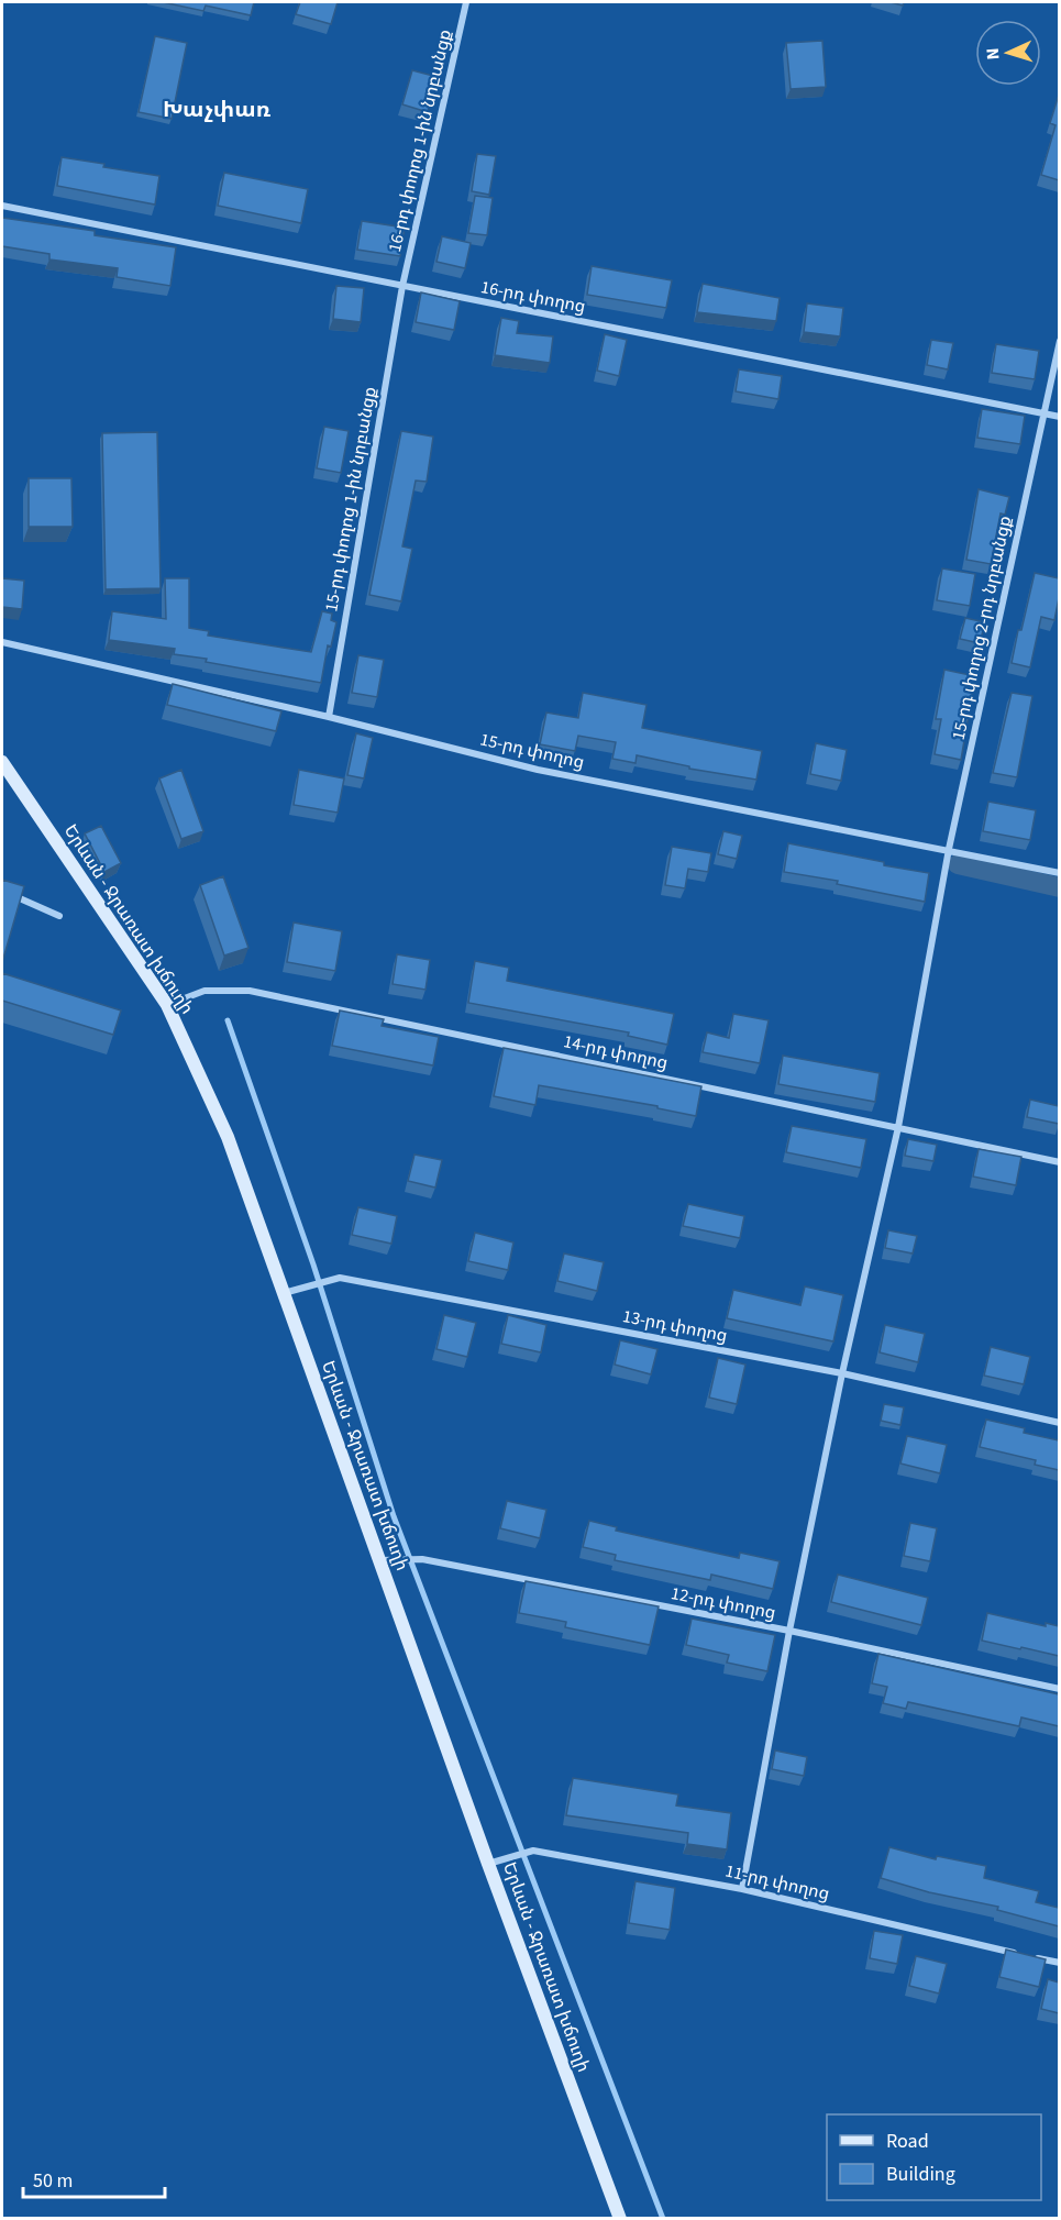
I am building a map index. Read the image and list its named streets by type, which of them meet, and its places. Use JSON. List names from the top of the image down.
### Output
{
  "streets": {
    "main road": ["Երևան - Ջրառատ խճուղի"],
    "street": [
      "16-րդ փողոց 1-ին նրբանցք",
      "16-րդ փողոց",
      "15-րդ փողոց 1-ին նրբանցք",
      "15-րդ փողոց 2-րդ նրբանցք",
      "15-րդ փողոց",
      "14-րդ փողոց",
      "13-րդ փողոց",
      "12-րդ փողոց",
      "11-րդ փողոց"
    ]
  },
  "crossings": [
    ["16-րդ փողոց 1-ին նրբանցք", "16-րդ փողոց"],
    ["16-րդ փողոց 1-ին նրբանցք", "15-րդ փողոց 1-ին նրբանցք"],
    ["16-րդ փողոց", "15-րդ փողոց 1-ին նրբանցք"],
    ["16-րդ փողոց", "15-րդ փողոց 2-րդ նրբանցք"],
    ["15-րդ փողոց 1-ին նրբանցք", "15-րդ փողոց"],
    ["15-րդ փողոց 2-րդ նրբանցք", "15-րդ փողոց"],
    ["15-րդ փողոց 2-րդ նրբանցք", "14-րդ փողոց"],
    ["15-րդ փողոց 2-րդ նրբանցք", "13-րդ փողոց"],
    ["15-րդ փողոց 2-րդ նրբանցք", "12-րդ փողոց"],
    ["15-րդ փողոց 2-րդ նրբանցք", "11-րդ փողոց"],
    ["Երևան - Ջրառատ խճուղի", "14-րդ փողոց"],
    ["Երևան - Ջրառատ խճուղի", "13-րդ փողոց"],
    ["Երևան - Ջրառատ խճուղի", "12-րդ փողոց"],
    ["Երևան - Ջրառատ խճուղի", "11-րդ փողոց"]
  ],
  "districts": ["Խաչփառ"],
  "legend": ["Road", "Building"],
  "scale_bar": "50 m",
  "north": "left"
}
